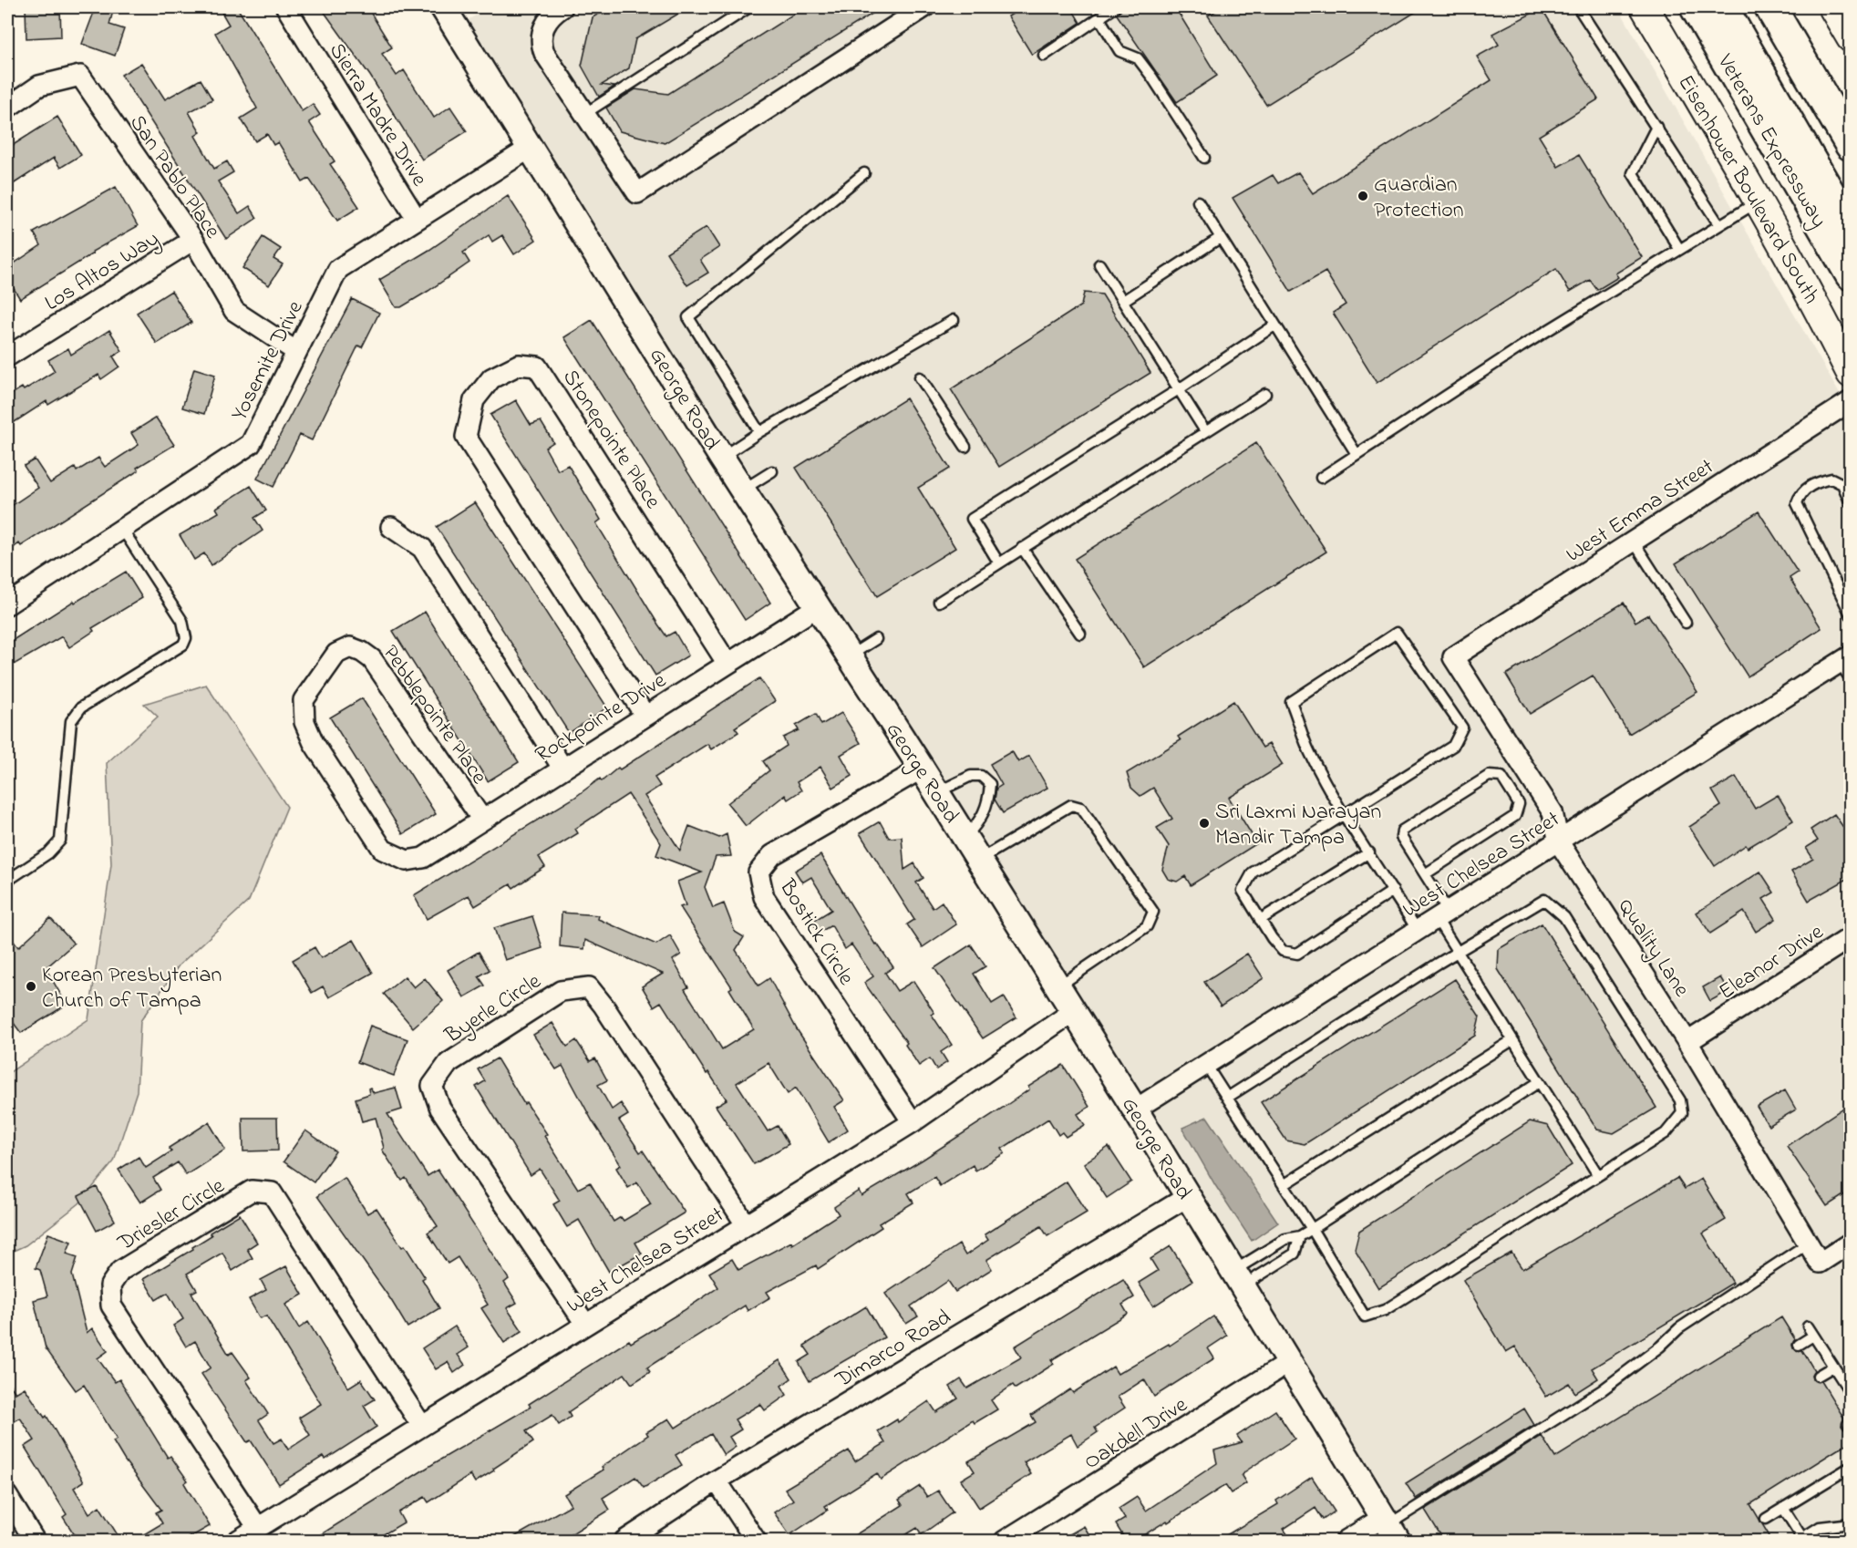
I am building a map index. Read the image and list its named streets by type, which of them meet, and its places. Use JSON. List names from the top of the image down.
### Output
{
  "streets": {
    "highway": ["Veterans Expressway"],
    "main road": ["Eisenhower Boulevard South"],
    "street": [
      "Sierra Madre Drive",
      "San Pablo Place",
      "Los Altos Way",
      "Yosemite Drive",
      "George Road",
      "Stonepointe Place",
      "West Emma Street",
      "Pebblepointe Place",
      "Rockpointe Drive",
      "West Chelsea Street",
      "Bostick Circle",
      "Quality Lane",
      "Eleanor Drive",
      "Byerle Circle",
      "Driesler Circle",
      "Dimarco Road",
      "Oakdell Drive"
    ]
  },
  "crossings": [
    ["Sierra Madre Drive", "Yosemite Drive"],
    ["San Pablo Place", "Los Altos Way"],
    ["San Pablo Place", "Yosemite Drive"],
    ["Yosemite Drive", "George Road"],
    ["George Road", "Rockpointe Drive"],
    ["George Road", "West Chelsea Street"],
    ["George Road", "Bostick Circle"],
    ["George Road", "Dimarco Road"],
    ["George Road", "Oakdell Drive"],
    ["Stonepointe Place", "Rockpointe Drive"],
    ["West Emma Street", "Quality Lane"],
    ["Pebblepointe Place", "Rockpointe Drive"],
    ["West Chelsea Street", "Bostick Circle"],
    ["West Chelsea Street", "Quality Lane"],
    ["West Chelsea Street", "Byerle Circle"],
    ["West Chelsea Street", "Driesler Circle"],
    ["Quality Lane", "Eleanor Drive"]
  ],
  "places": ["Guardian Protection", "Sri Laxmi Narayan Mandir Tampa", "Korean Presbyterian Church of Tampa"]
}
